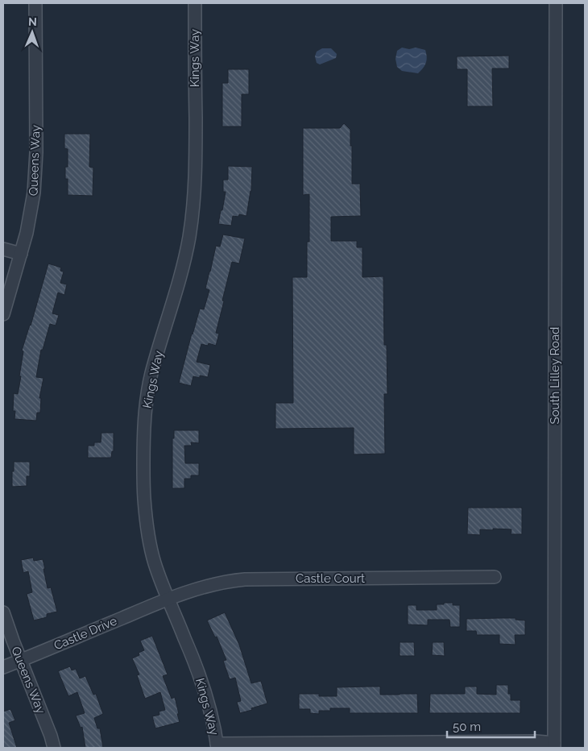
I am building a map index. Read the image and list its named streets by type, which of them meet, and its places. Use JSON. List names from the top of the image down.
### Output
{
  "streets": {
    "street": [
      "Kings Way",
      "Queens Way",
      "South Lilley Road",
      "Castle Court",
      "Castle Drive"
    ]
  },
  "crossings": [
    ["Kings Way", "Castle Court"],
    ["Kings Way", "Castle Drive"],
    ["Queens Way", "Castle Drive"],
    ["Castle Court", "Castle Drive"]
  ],
  "scale_bar": "50 m",
  "north": "top"
}
